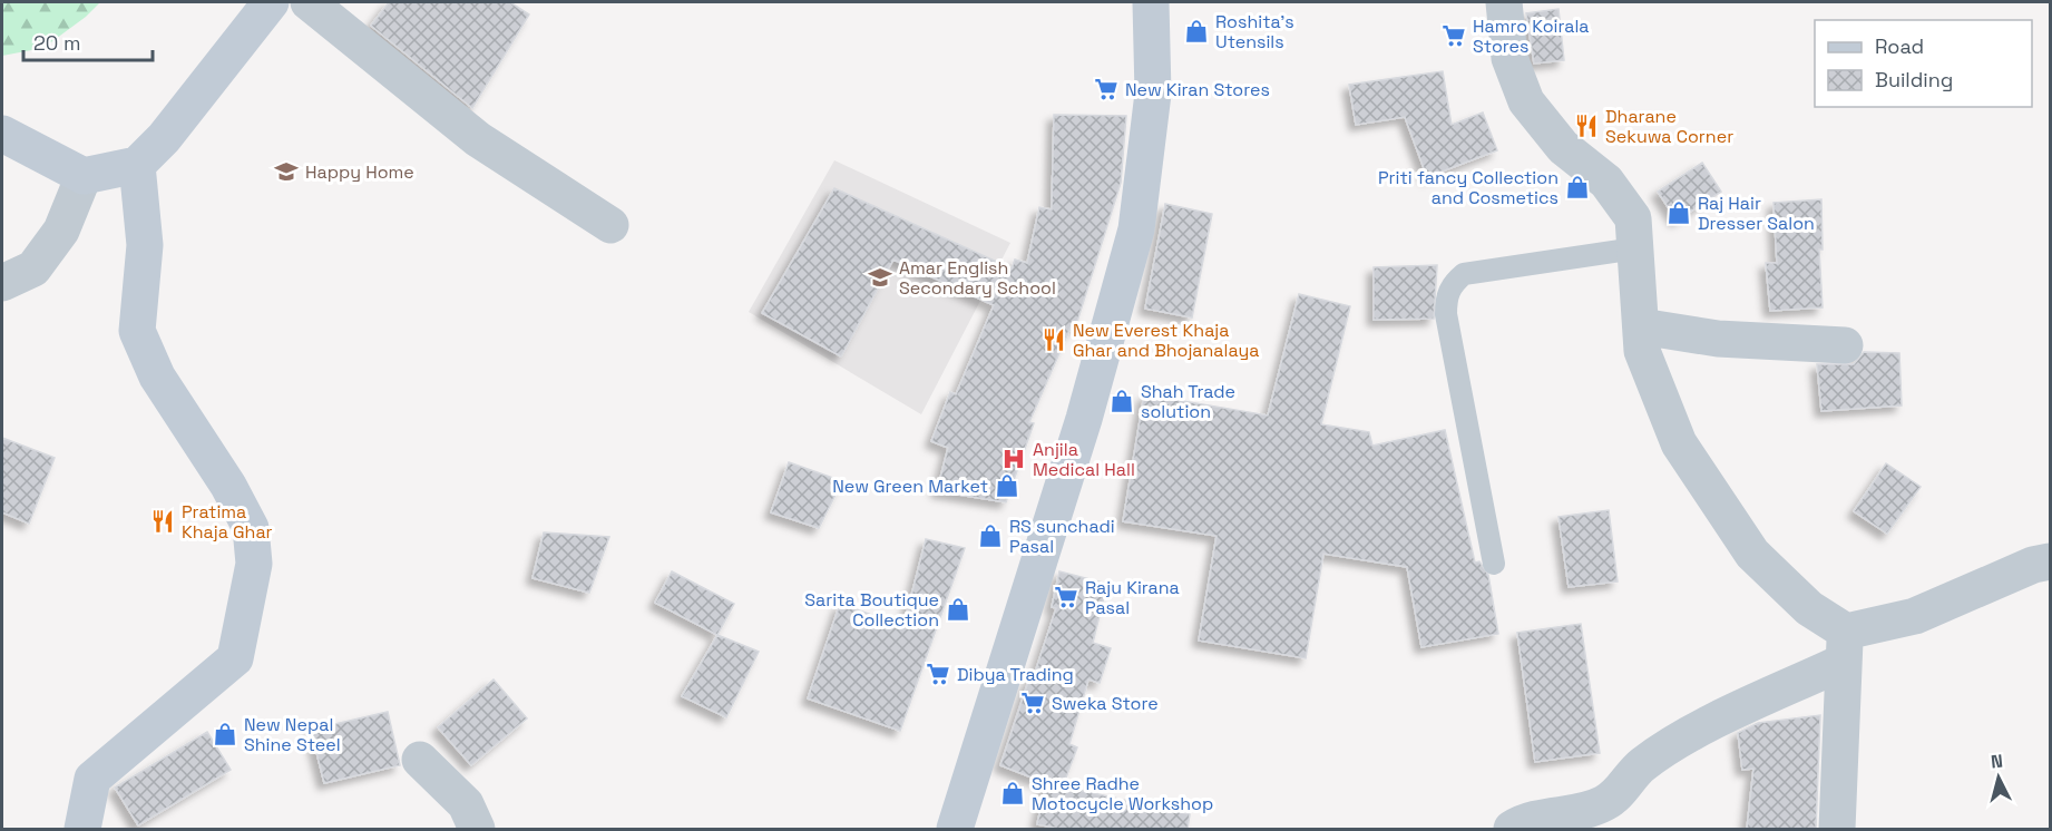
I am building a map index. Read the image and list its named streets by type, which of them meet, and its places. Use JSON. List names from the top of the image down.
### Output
{
  "places": {
    "shop": [
      "Roshita's Utensils",
      "Priti fancy Collection and Cosmetics",
      "Raj Hair Dresser Salon",
      "Shah Trade solution",
      "New Green Market",
      "RS sunchadi Pasal",
      "Sarita Boutique Collection",
      "New Nepal Shine Steel",
      "Shree Radhe Motocycle Workshop"
    ],
    "supermarket": [
      "Hamro Koirala Stores",
      "New Kiran Stores",
      "Raju Kirana Pasal",
      "Dibya Trading",
      "Sweka Store"
    ],
    "restaurant": ["Dharane Sekuwa Corner", "New Everest Khaja Ghar and Bhojanalaya", "Pratima Khaja Ghar"],
    "school or university": ["Happy Home", "Amar English Secondary School"],
    "hospital": ["Anjila Medical Hall"]
  },
  "legend": ["Road", "Building"],
  "scale_bar": "20 m",
  "north": "top"
}
